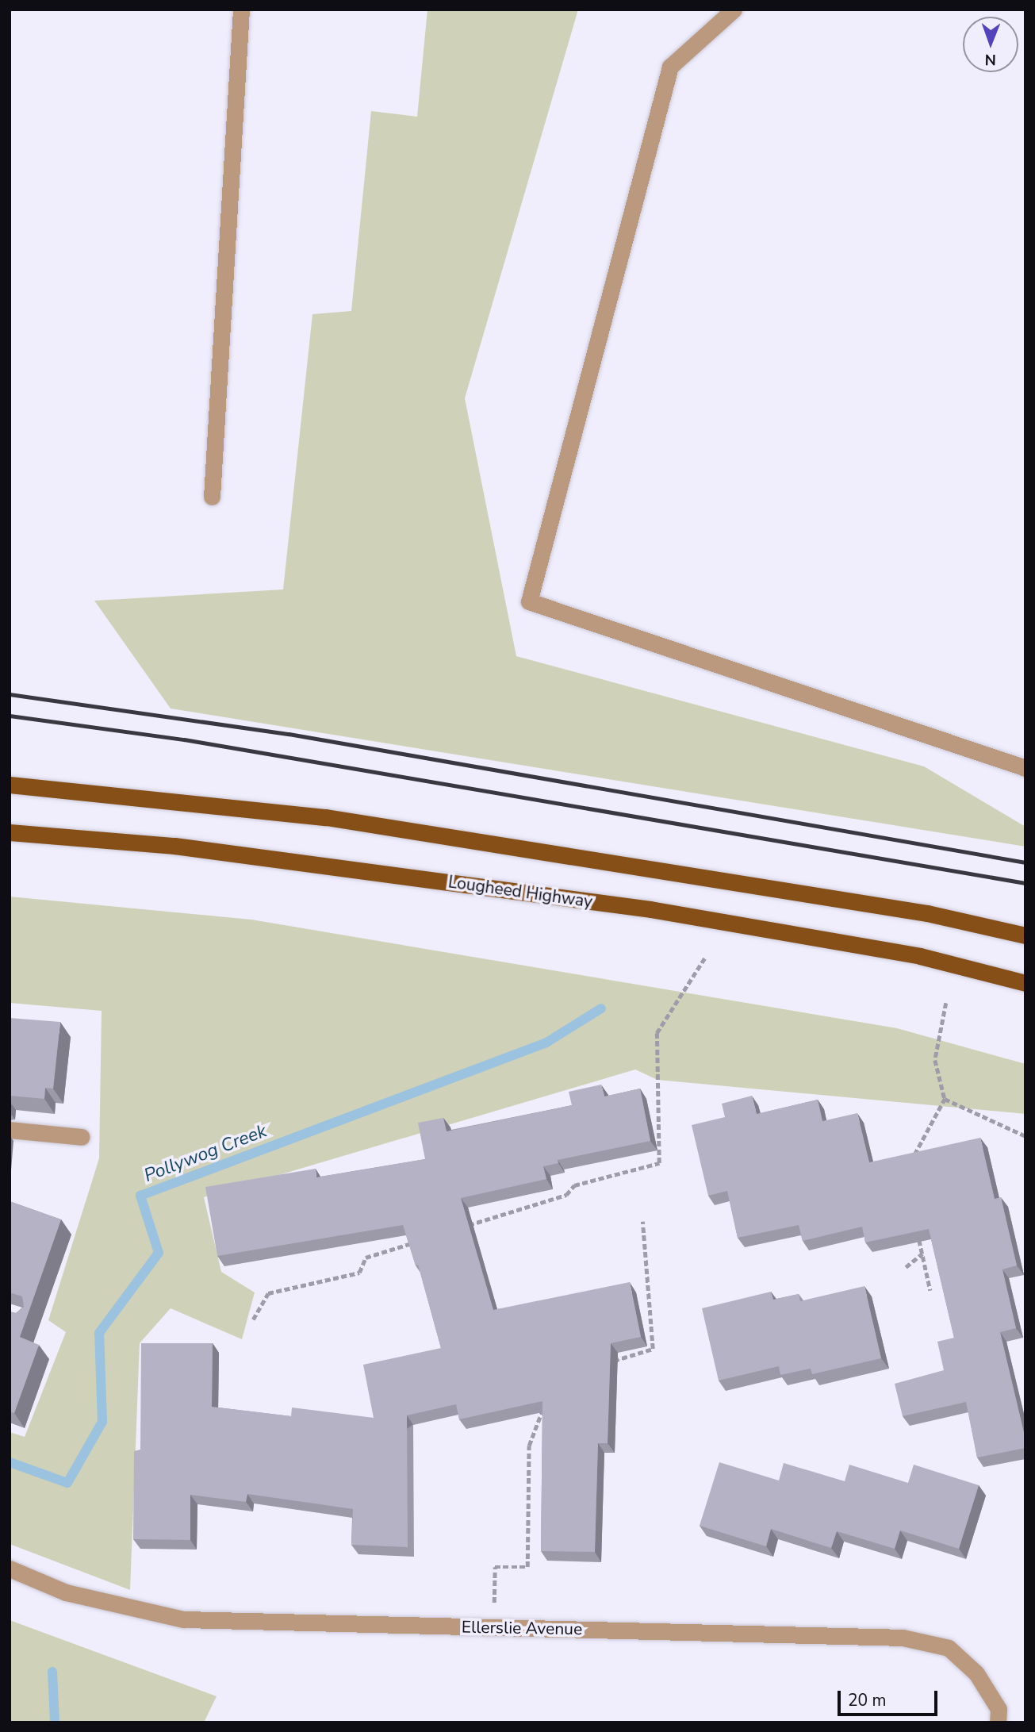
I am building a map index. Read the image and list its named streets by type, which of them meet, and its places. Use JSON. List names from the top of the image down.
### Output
{
  "streets": {
    "main road": ["Lougheed Highway"],
    "street": ["Ellerslie Avenue"]
  },
  "water": ["Pollywog Creek"],
  "scale_bar": "20 m",
  "north": "bottom"
}
